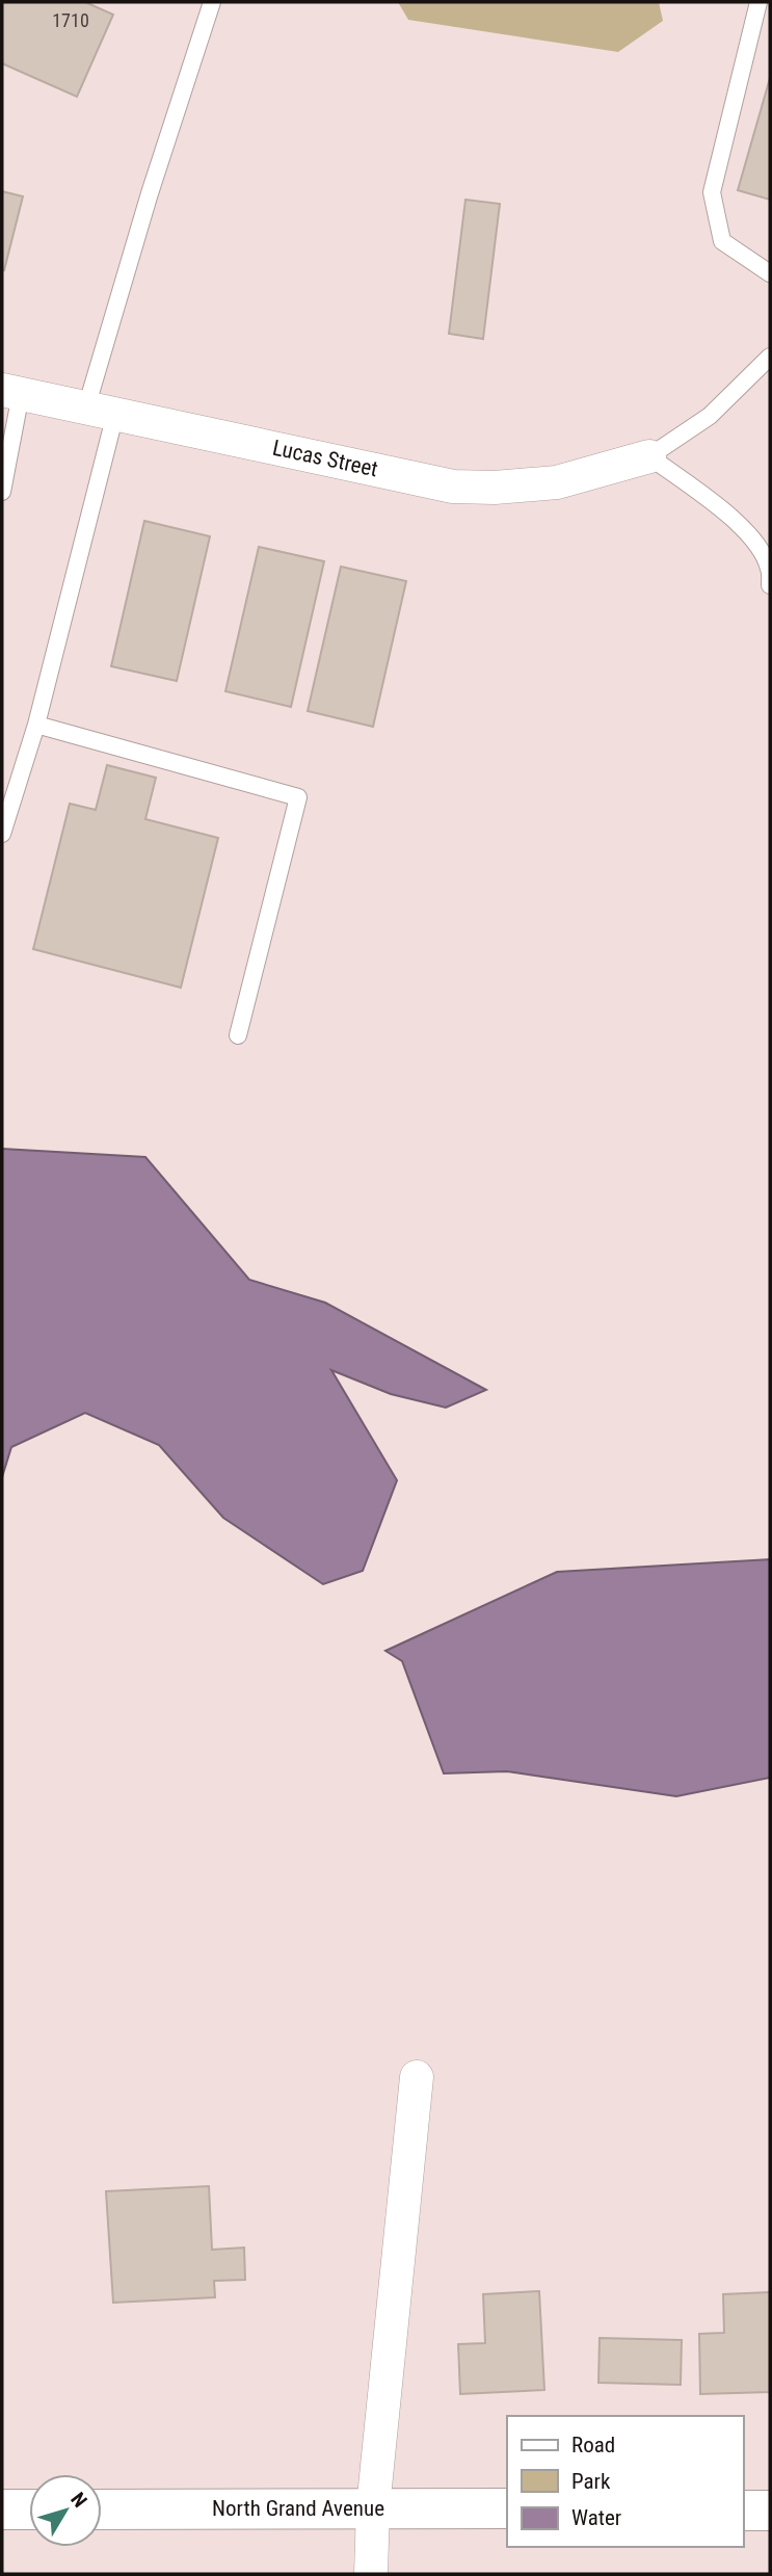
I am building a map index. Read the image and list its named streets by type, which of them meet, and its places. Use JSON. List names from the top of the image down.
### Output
{
  "streets": {
    "main road": ["North Grand Avenue"],
    "street": ["Lucas Street"]
  },
  "house_numbers": ["1710"],
  "legend": ["Road", "Park", "Water"],
  "north": "top right"
}
